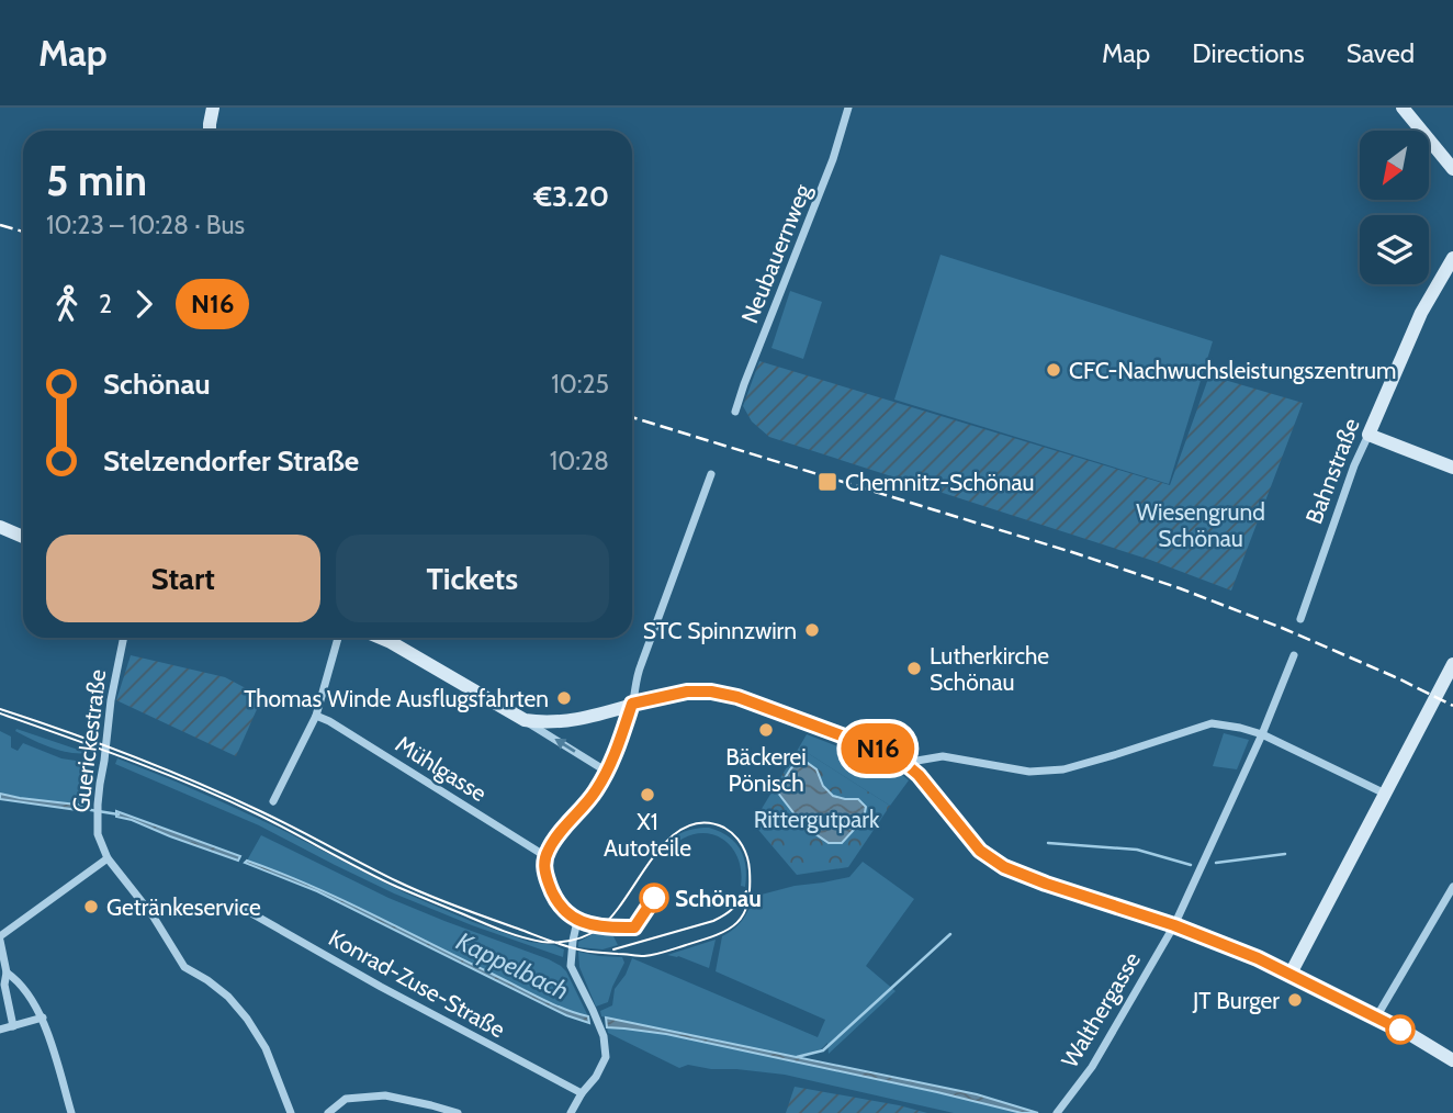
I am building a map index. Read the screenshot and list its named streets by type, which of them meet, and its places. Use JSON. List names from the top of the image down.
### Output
{
  "streets": {
    "main road": ["Bahnstraße"],
    "street": [
      "Neubauernweg",
      "Guerickestraße",
      "Mühlgasse",
      "Konrad-Zuse-Straße",
      "Walthergasse"
    ]
  },
  "water": ["Kappelbach"],
  "parks": ["Wiesengrund Schönau", "Rittergutpark"],
  "places": {
    "other": [
      "CFC-Nachwuchsleistungszentrum",
      "STC Spinnzwirn",
      "Lutherkirche Schönau",
      "Thomas Winde Ausflugsfahrten",
      "Bäckerei Pönisch",
      "X1 Autoteile",
      "Schönau",
      "Getränkeservice",
      "JT Burger"
    ],
    "transit": ["Chemnitz-Schönau"]
  },
  "lines": ["bus line N16"],
  "north": "bottom left",
  "page": {
    "header": "Map",
    "nav": ["Map", "Directions", "Saved"],
    "on_map": "N16",
    "heading": ["5 min", "10:23 – 10:28 · Bus", "€3.20"],
    "legs": ["2", "N16"],
    "list": [
      {
        "name": "Schönau",
        "value": "10:25"
      },
      {
        "name": "Stelzendorfer Straße",
        "value": "10:28"
      }
    ],
    "buttons": ["Start", "Tickets"]
  }
}
